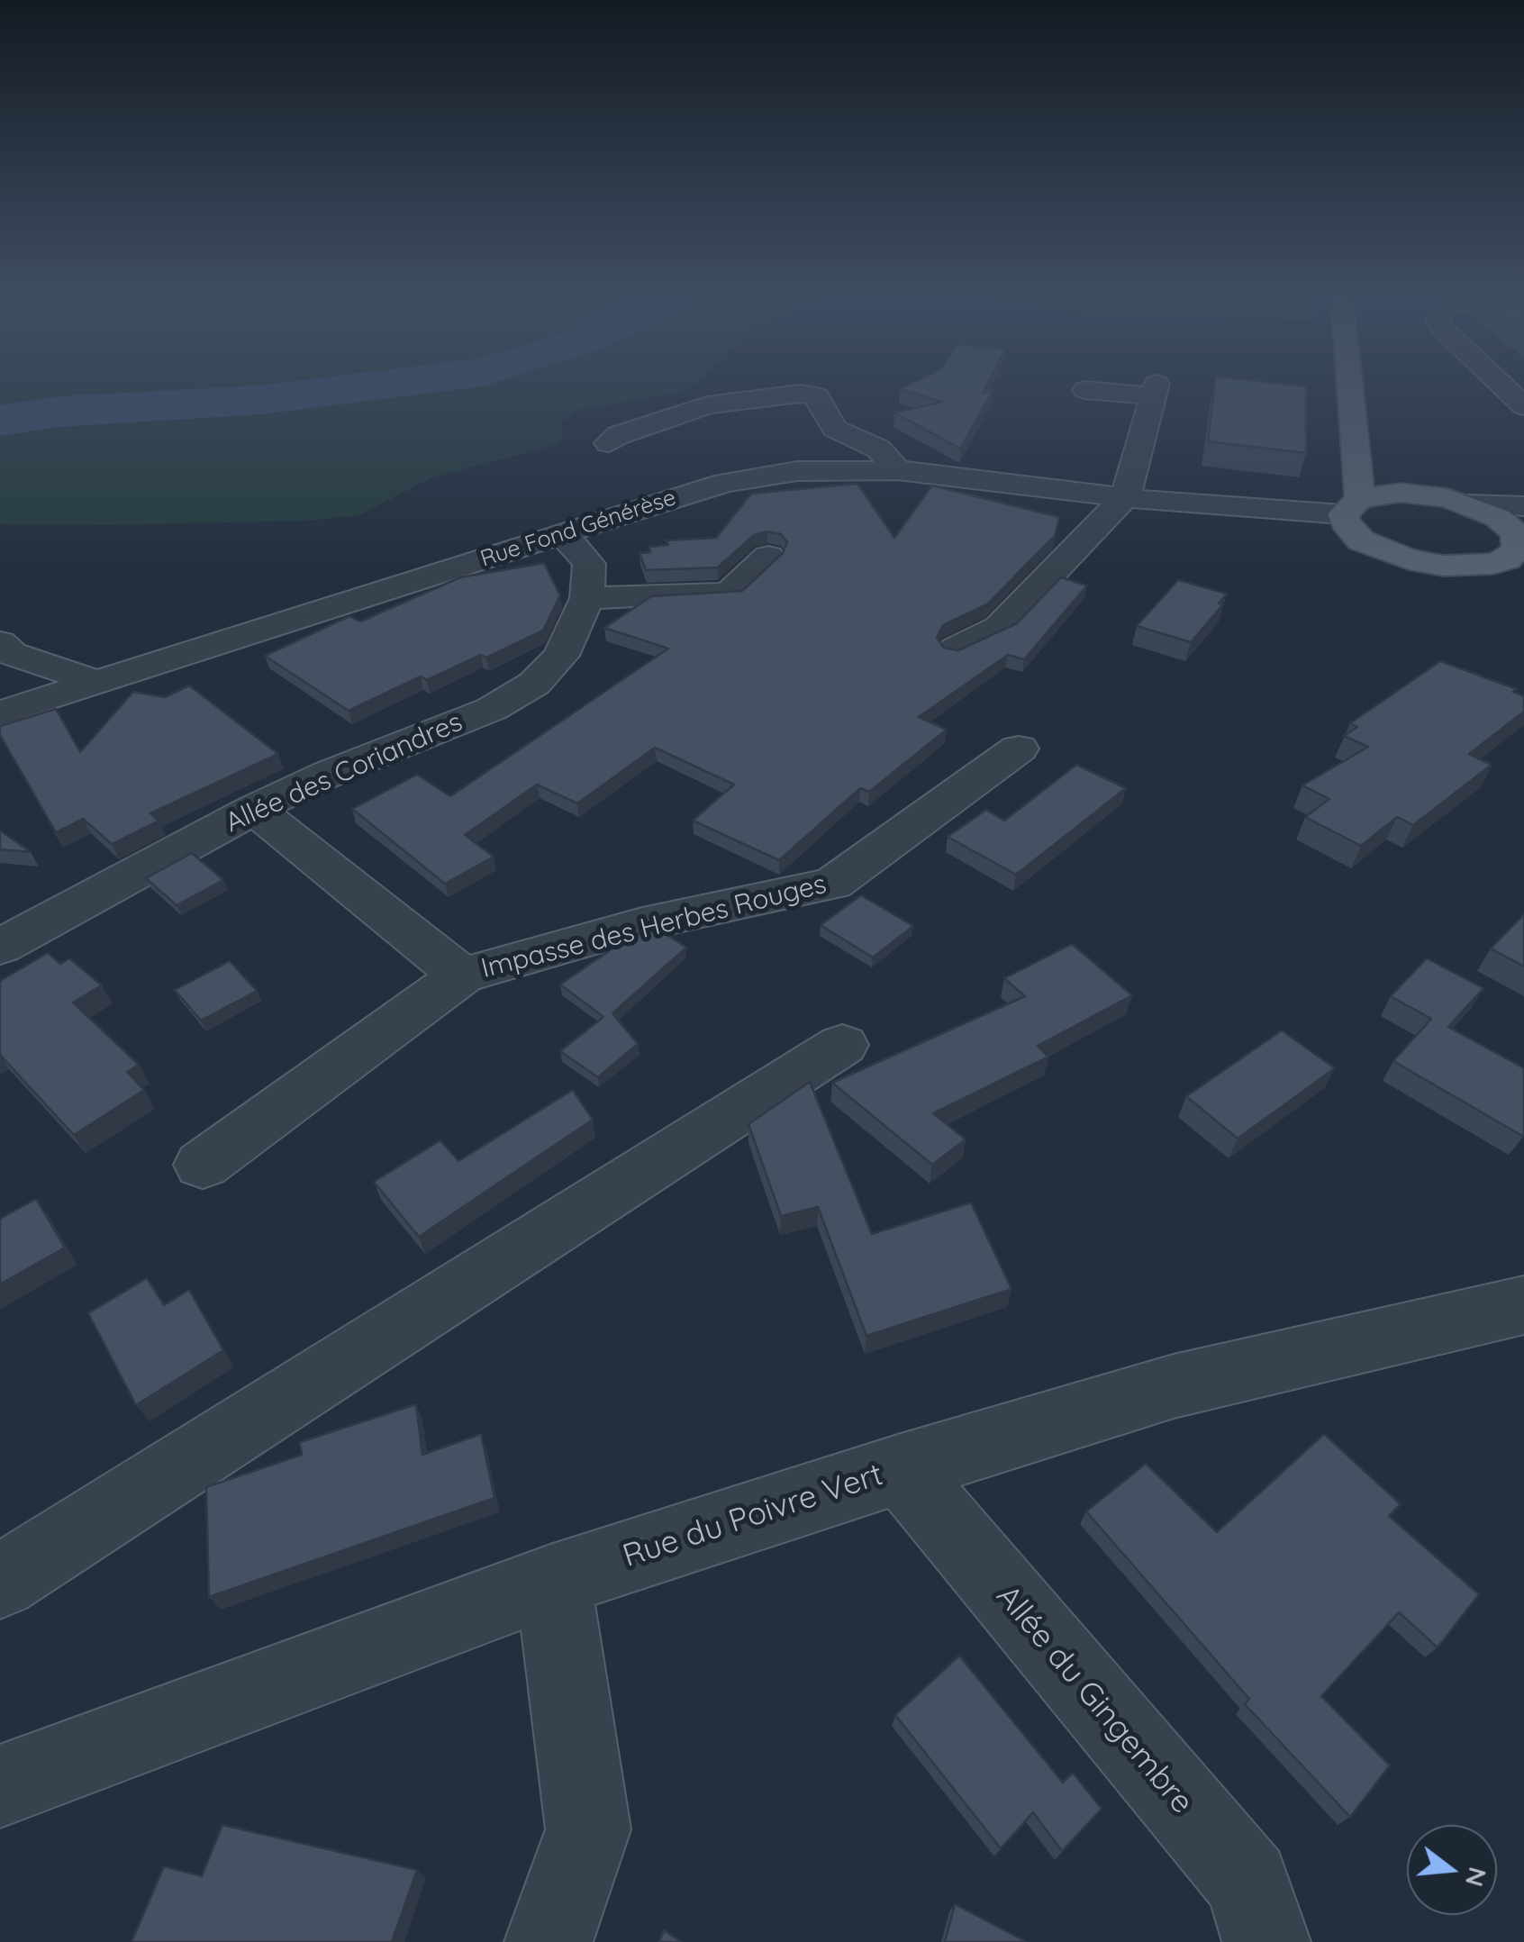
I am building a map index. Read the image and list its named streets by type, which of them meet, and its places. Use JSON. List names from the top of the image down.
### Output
{
  "streets": {
    "street": [
      "Rue Fond Générèse",
      "Allée des Coriandres",
      "Impasse des Herbes Rouges",
      "Rue du Poivre Vert",
      "Allée du Gingembre"
    ]
  },
  "crossings": [
    ["Allée des Coriandres", "Impasse des Herbes Rouges"],
    ["Rue du Poivre Vert", "Allée du Gingembre"]
  ],
  "north": "right"
}
